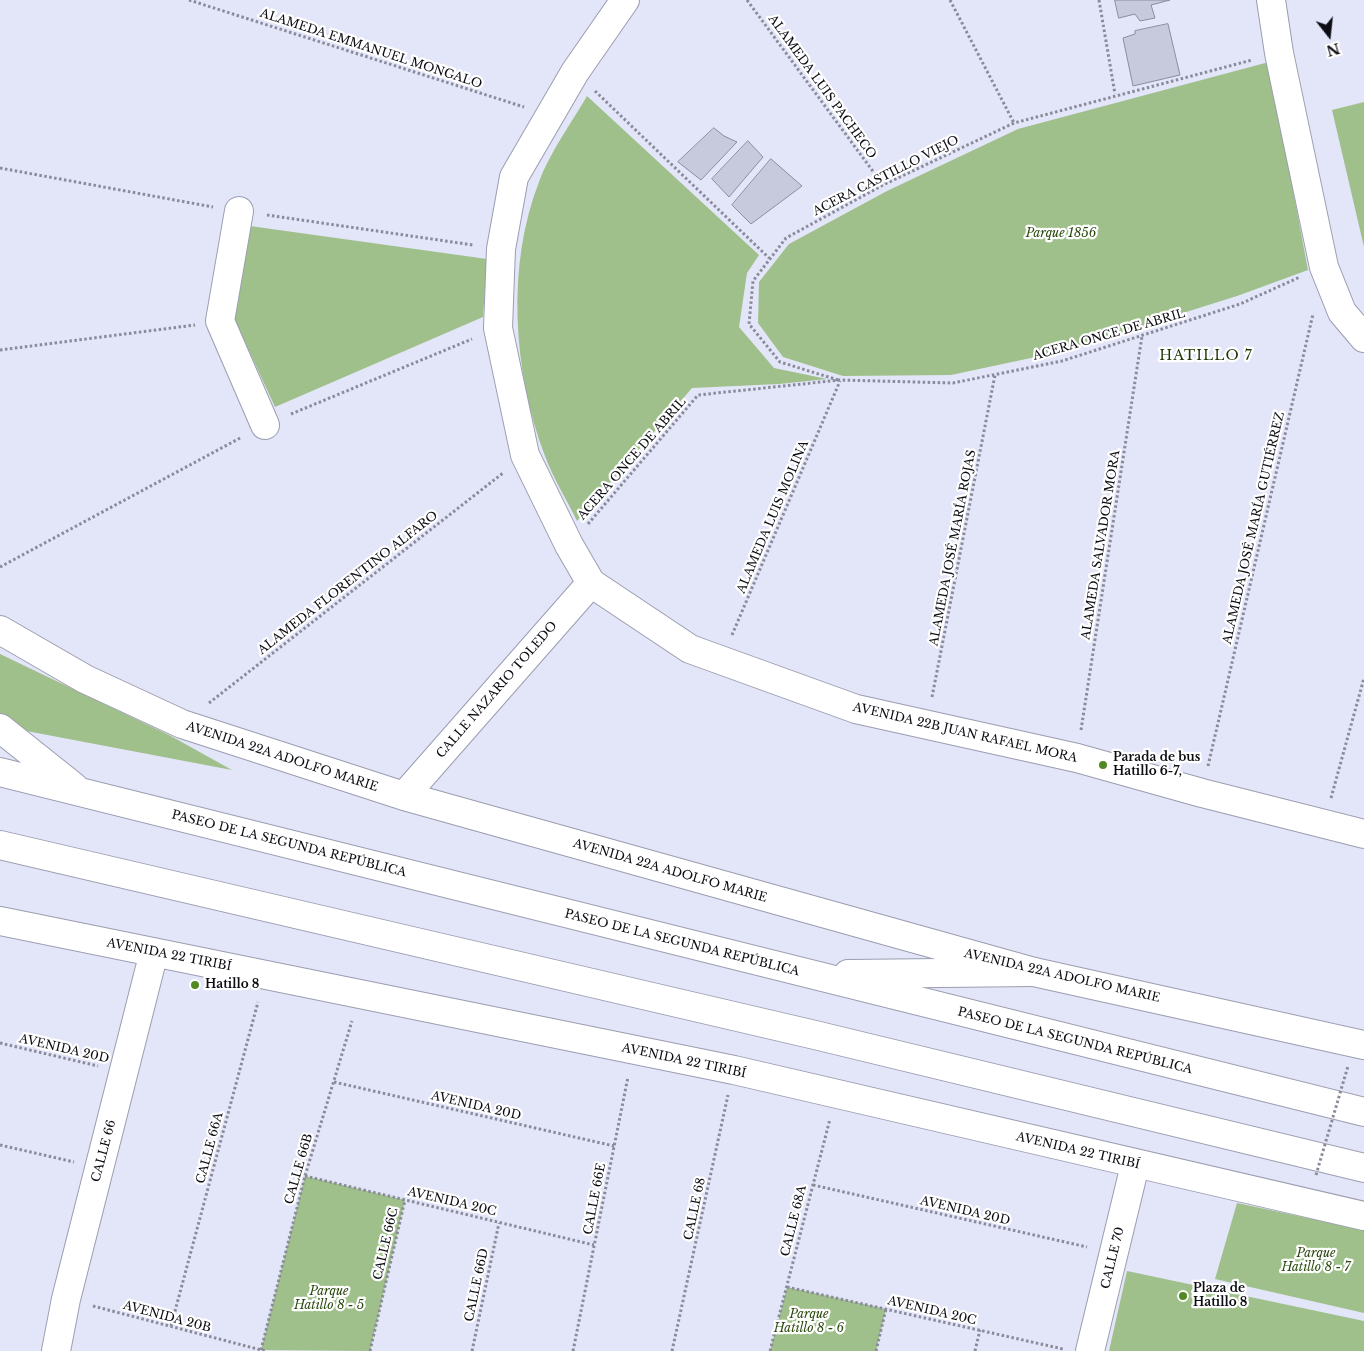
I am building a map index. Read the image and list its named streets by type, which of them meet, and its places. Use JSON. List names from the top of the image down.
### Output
{
  "streets": {
    "main road": [
      "CALLE NAZARIO TOLEDO",
      "AVENIDA 22B JUAN RAFAEL MORA",
      "AVENIDA 22A ADOLFO MARIE",
      "PASEO DE LA SEGUNDA REPÚBLICA",
      "AVENIDA 22 TIRIBÍ",
      "CALLE 66",
      "CALLE 70"
    ],
    "path": [
      "ALAMEDA EMMANUEL MONGALO",
      "ALAMEDA LUIS PACHECO",
      "ACERA CASTILLO VIEJO",
      "ACERA ONCE DE ABRIL",
      "ALAMEDA LUIS MOLINA",
      "ALAMEDA JOSÉ MARÍA GUTIÉRREZ",
      "ALAMEDA SALVADOR MORA",
      "ALAMEDA JOSÉ MARÍA ROJAS",
      "ALAMEDA FLORENTINO ALFARO",
      "AVENIDA 20D",
      "CALLE 66A",
      "CALLE 66B",
      "CALLE 66E",
      "AVENIDA 20C",
      "CALLE 68",
      "CALLE 68A",
      "CALLE 66C",
      "CALLE 66D",
      "AVENIDA 20B"
    ]
  },
  "crossings": [
    ["ALAMEDA EMMANUEL MONGALO", "AVENIDA 22B JUAN RAFAEL MORA"],
    ["ALAMEDA LUIS PACHECO", "ACERA CASTILLO VIEJO"],
    ["ACERA CASTILLO VIEJO", "ACERA ONCE DE ABRIL"],
    ["ACERA CASTILLO VIEJO", "ALAMEDA LUIS MOLINA"],
    ["ACERA ONCE DE ABRIL", "ALAMEDA LUIS MOLINA"],
    ["ACERA ONCE DE ABRIL", "ALAMEDA JOSÉ MARÍA GUTIÉRREZ"],
    ["ACERA ONCE DE ABRIL", "ALAMEDA SALVADOR MORA"],
    ["ACERA ONCE DE ABRIL", "ALAMEDA JOSÉ MARÍA ROJAS"],
    ["ACERA ONCE DE ABRIL", "AVENIDA 22B JUAN RAFAEL MORA"],
    ["ALAMEDA LUIS MOLINA", "AVENIDA 22B JUAN RAFAEL MORA"],
    ["ALAMEDA JOSÉ MARÍA GUTIÉRREZ", "AVENIDA 22B JUAN RAFAEL MORA"],
    ["ALAMEDA SALVADOR MORA", "AVENIDA 22B JUAN RAFAEL MORA"],
    ["ALAMEDA JOSÉ MARÍA ROJAS", "AVENIDA 22B JUAN RAFAEL MORA"],
    ["ALAMEDA FLORENTINO ALFARO", "AVENIDA 22B JUAN RAFAEL MORA"],
    ["ALAMEDA FLORENTINO ALFARO", "AVENIDA 22A ADOLFO MARIE"],
    ["CALLE NAZARIO TOLEDO", "AVENIDA 22B JUAN RAFAEL MORA"],
    ["CALLE NAZARIO TOLEDO", "AVENIDA 22A ADOLFO MARIE"],
    ["AVENIDA 22 TIRIBÍ", "CALLE 66A"],
    ["AVENIDA 22 TIRIBÍ", "CALLE 66"],
    ["AVENIDA 22 TIRIBÍ", "CALLE 66B"],
    ["AVENIDA 22 TIRIBÍ", "CALLE 66E"],
    ["AVENIDA 22 TIRIBÍ", "CALLE 68"],
    ["AVENIDA 22 TIRIBÍ", "CALLE 68A"],
    ["AVENIDA 22 TIRIBÍ", "CALLE 70"],
    ["AVENIDA 20D", "CALLE 66"],
    ["AVENIDA 20D", "CALLE 66B"],
    ["AVENIDA 20D", "CALLE 66E"],
    ["AVENIDA 20D", "CALLE 68A"],
    ["AVENIDA 20D", "CALLE 70"],
    ["CALLE 66A", "AVENIDA 20B"],
    ["CALLE 66", "AVENIDA 20B"],
    ["CALLE 66B", "AVENIDA 20C"],
    ["CALLE 66B", "AVENIDA 20B"],
    ["CALLE 66E", "AVENIDA 20C"],
    ["AVENIDA 20C", "CALLE 68A"],
    ["AVENIDA 20C", "CALLE 66C"],
    ["AVENIDA 20C", "CALLE 70"],
    ["AVENIDA 20C", "CALLE 66D"]
  ],
  "districts": ["HATILLO 7"],
  "parks": [
    "Parque 1856",
    "Parque Hatillo 8 - 7",
    "Parque Hatillo 8 - 5",
    "Parque Hatillo 8 - 6"
  ],
  "places": ["Parada de bus Hatillo 6-7,", "Hatillo 8", "Plaza de Hatillo 8"],
  "north": "bottom"
}
